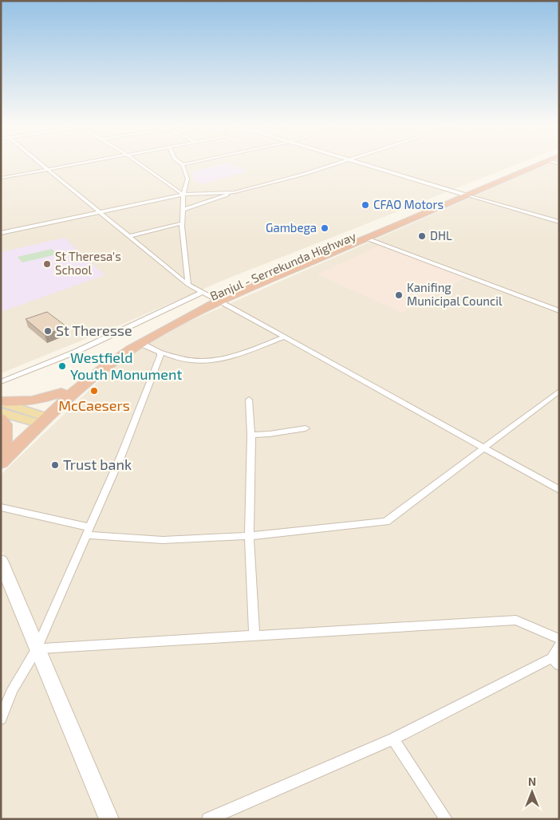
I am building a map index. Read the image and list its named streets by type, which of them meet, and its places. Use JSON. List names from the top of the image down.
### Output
{
  "streets": {
    "highway": ["Banjul - Serrekunda Highway"]
  },
  "places": [
    "CFAO Motors",
    "Gambega",
    "DHL",
    "St Theresa's School",
    "Kanifing Municipal Council",
    "St Theresse",
    "Westfield Youth Monument",
    "McCaesers",
    "Trust bank"
  ],
  "north": "top"
}
